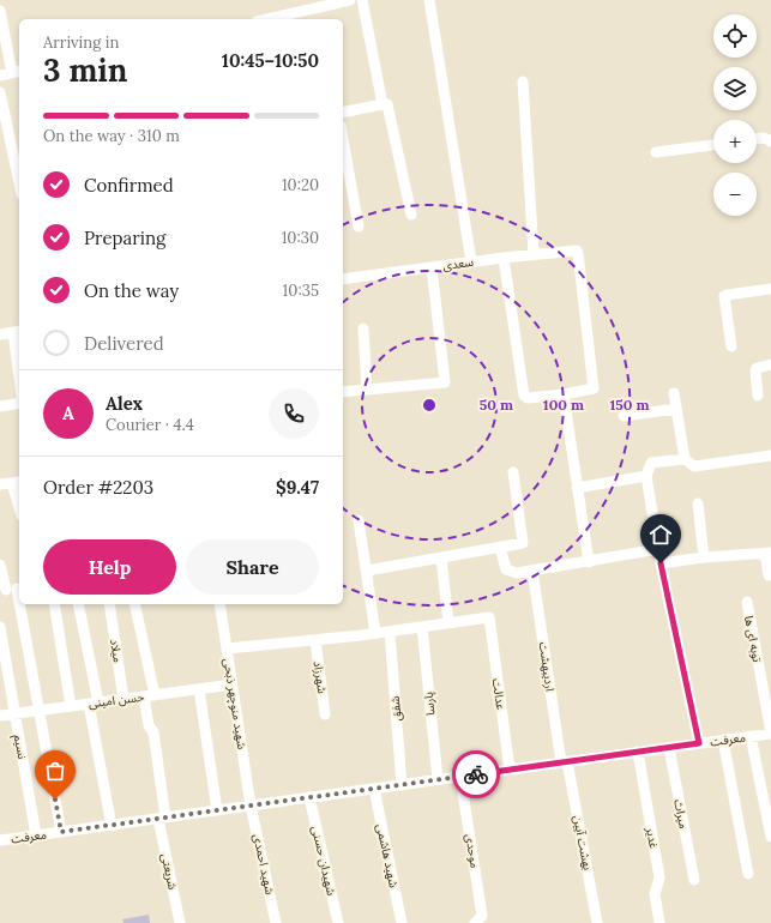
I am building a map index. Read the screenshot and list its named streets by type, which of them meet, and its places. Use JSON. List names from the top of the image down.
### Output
{
  "streets": {
    "street": [
      "سعدی",
      "توبه ای ها",
      "میلاد",
      "اردیبهشت",
      "شهرزاد",
      "عدالت",
      "حسن امینی",
      "شهید منوچهر ذبحی",
      "پارسا",
      "شفق",
      "معرفت",
      "نسیم",
      "میراث",
      "غدیر",
      "بهشت آیین",
      "موحدی",
      "شهید هاشمی",
      "شهیدان حسنی",
      "شهید احمدی",
      "شریعتی"
    ]
  },
  "crossings": [
    ["توبه ای ها", "معرفت"],
    ["میلاد", "حسن امینی"],
    ["اردیبهشت", "معرفت"],
    ["اردیبهشت", "بهشت آیین"],
    ["عدالت", "معرفت"],
    ["حسن امینی", "شهید منوچهر ذبحی"],
    ["حسن امینی", "نسیم"],
    ["حسن امینی", "شریعتی"],
    ["شهید منوچهر ذبحی", "معرفت"],
    ["شهید منوچهر ذبحی", "شهید احمدی"],
    ["پارسا", "معرفت"],
    ["شفق", "معرفت"],
    ["معرفت", "نسیم"],
    ["معرفت", "میراث"],
    ["معرفت", "غدیر"],
    ["معرفت", "بهشت آیین"],
    ["معرفت", "موحدی"],
    ["معرفت", "شهید هاشمی"],
    ["معرفت", "شهیدان حسنی"],
    ["معرفت", "شهید احمدی"],
    ["معرفت", "شریعتی"]
  ],
  "page": {
    "map_buttons": ["+", "−"],
    "heading": ["3 min", "Arriving in", "10:45–10:50"],
    "panel": [
      "Alex",
      "Courier · 4.4",
      "Order #2203",
      "$9.47"
    ],
    "bar": "On the way · 310 m",
    "list": [
      ["Confirmed", "10:20"],
      ["Preparing", "10:30"],
      ["On the way", "10:35"],
      "Delivered"
    ],
    "round": "A",
    "buttons": ["Help", "Share"]
  },
  "rings": ["50 m", "100 m", "150 m"]
}
